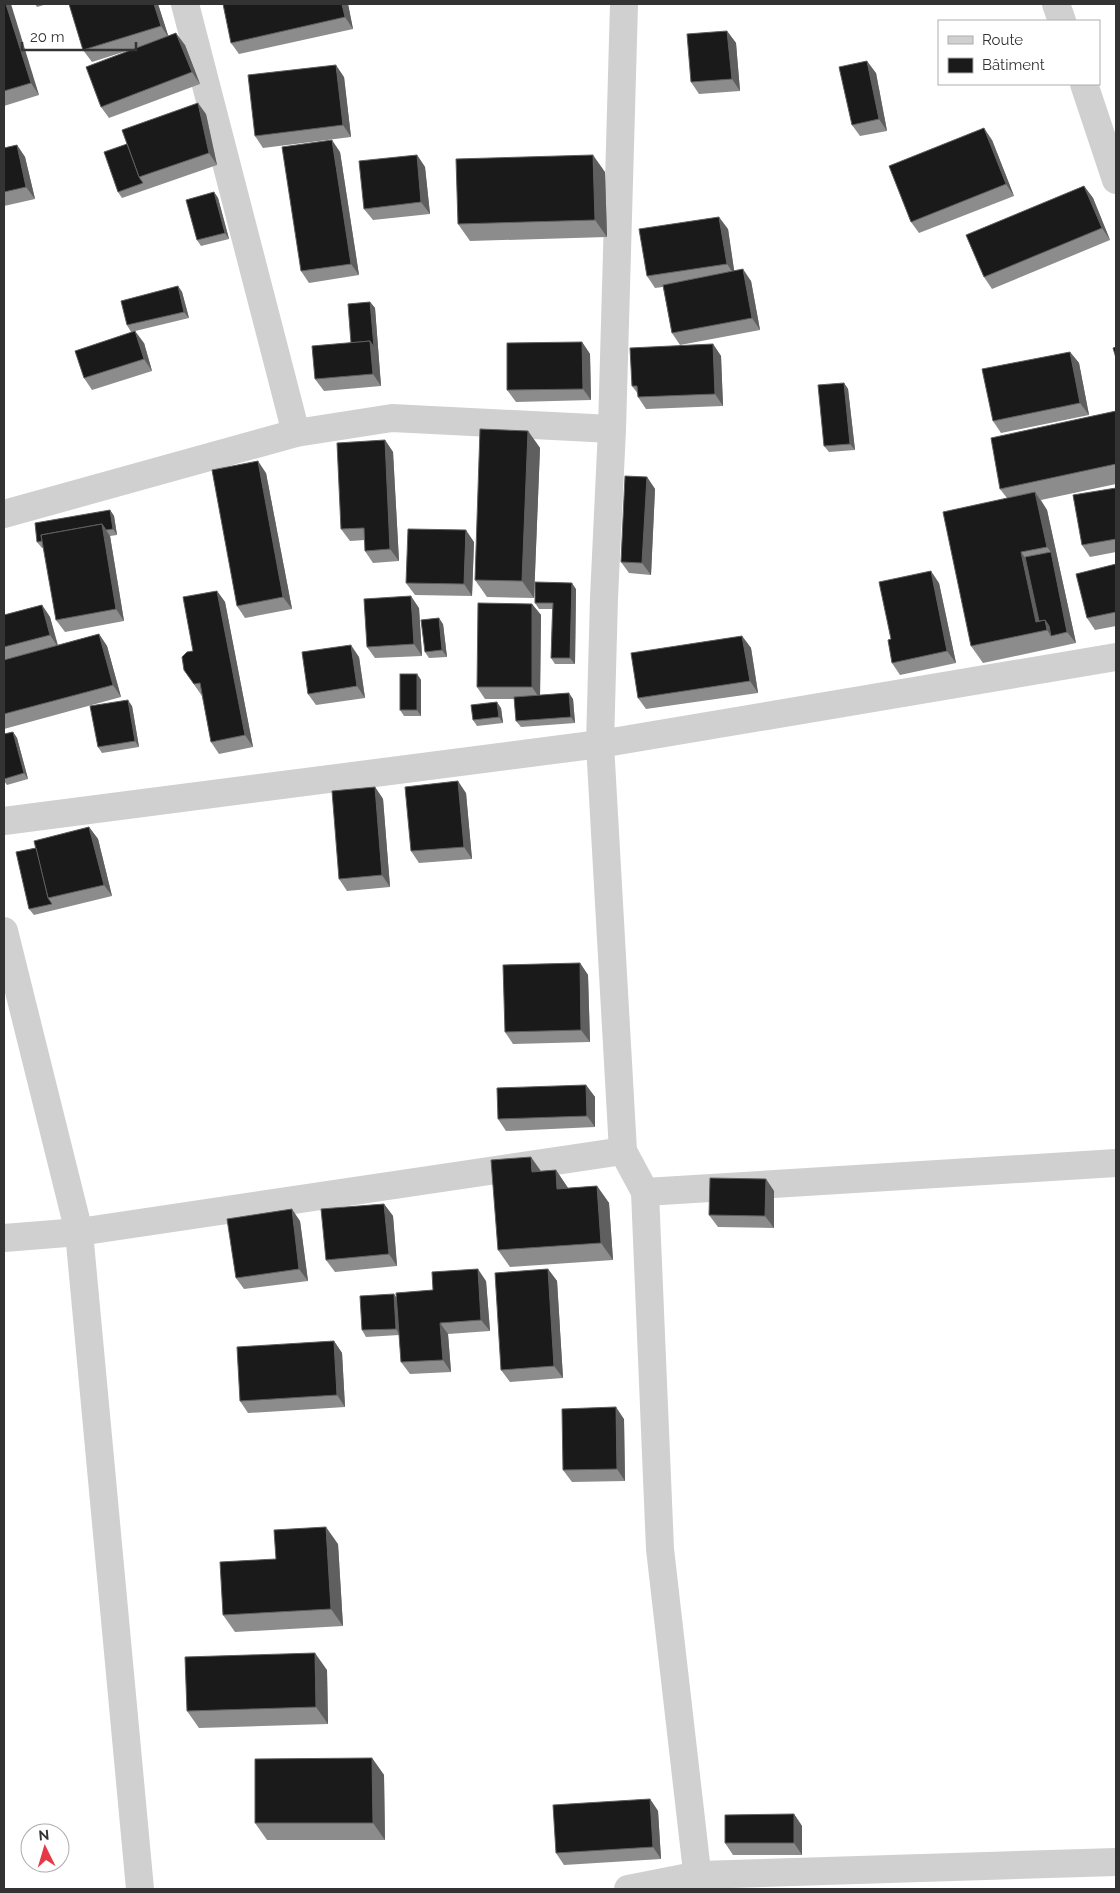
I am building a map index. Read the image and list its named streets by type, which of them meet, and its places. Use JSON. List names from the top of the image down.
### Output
{
  "legend": ["Route", "Bâtiment"],
  "scale_bar": "20 m",
  "north": "top"
}
